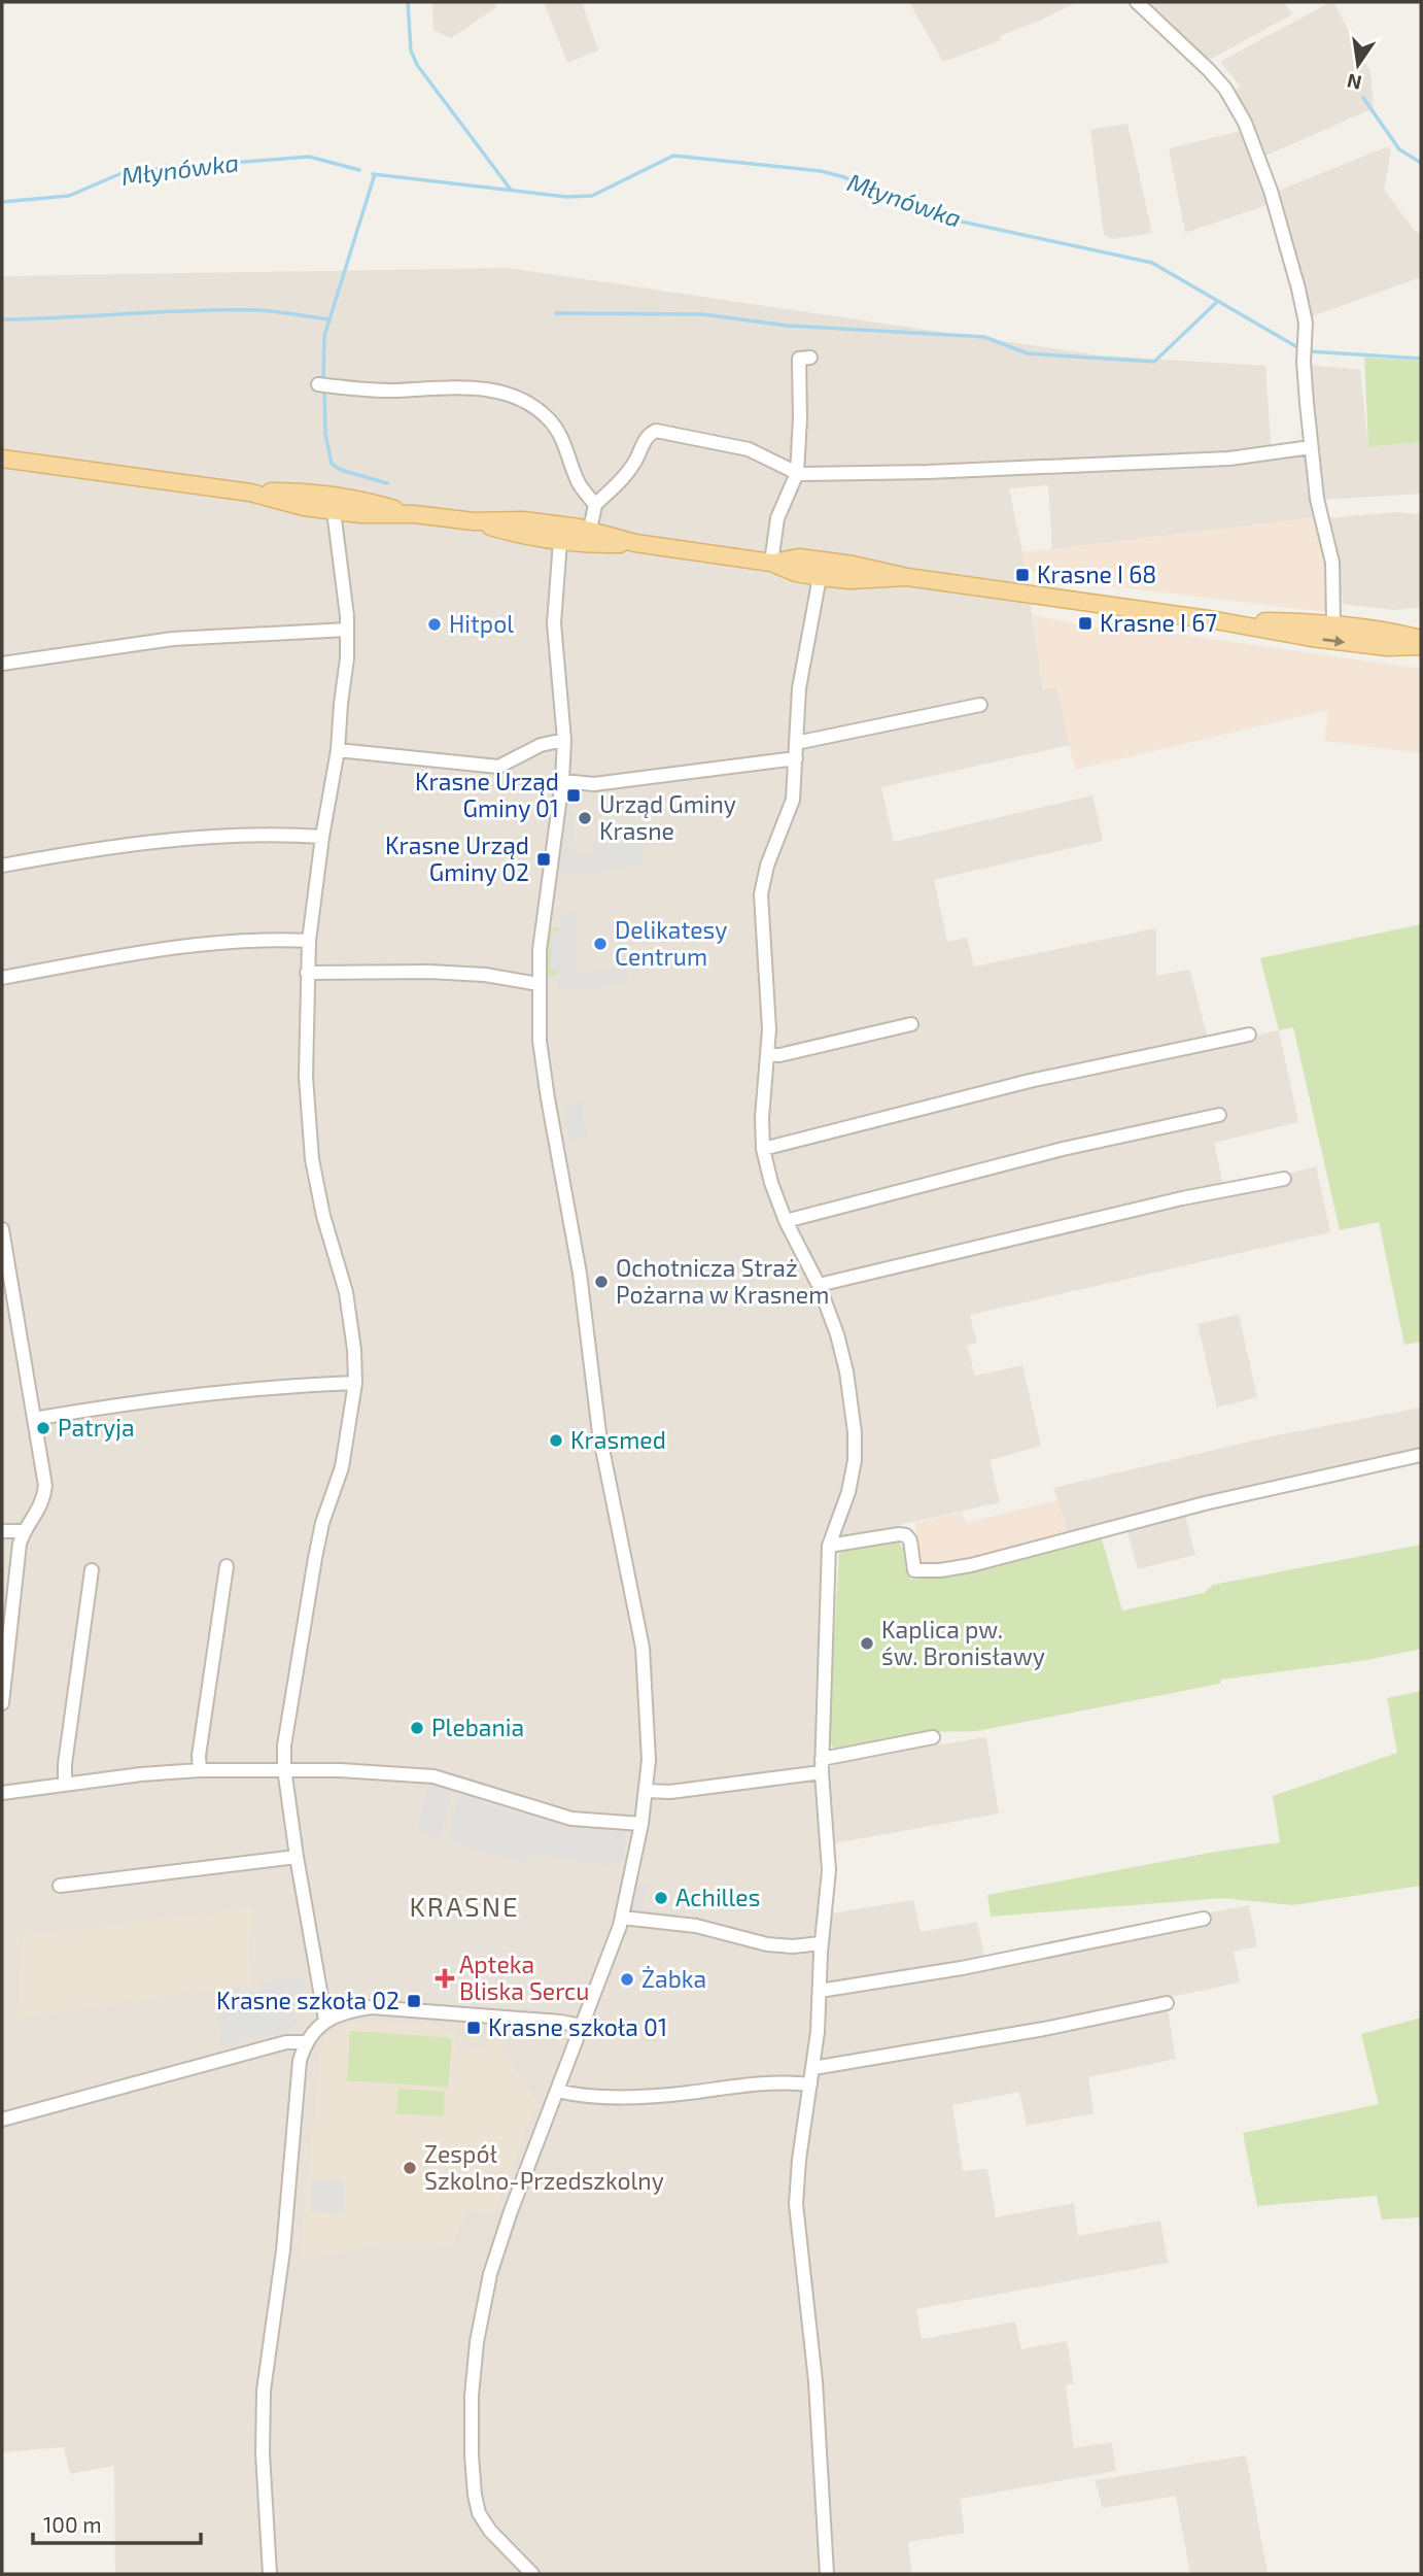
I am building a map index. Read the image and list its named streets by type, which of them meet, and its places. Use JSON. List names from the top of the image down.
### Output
{
  "districts": ["KRASNE"],
  "water": ["Młynówka"],
  "places": {
    "transit": [
      "Krasne I 68",
      "Krasne I 67",
      "Krasne Urząd Gminy 01",
      "Krasne Urząd Gminy 02",
      "Krasne szkoła 02",
      "Krasne szkoła 01"
    ],
    "other": [
      "Hitpol",
      "Urząd Gminy Krasne",
      "Delikatesy Centrum",
      "Ochotnicza Straż Pożarna w Krasnem",
      "Patryja",
      "Krasmed",
      "Kaplica pw. św. Bronisławy",
      "Plebania",
      "Achilles",
      "Żabka",
      "Zespół Szkolno-Przedszkolny"
    ],
    "health": ["Apteka Bliska Sercu"]
  },
  "scale_bar": "100 m",
  "north": "bottom"
}
